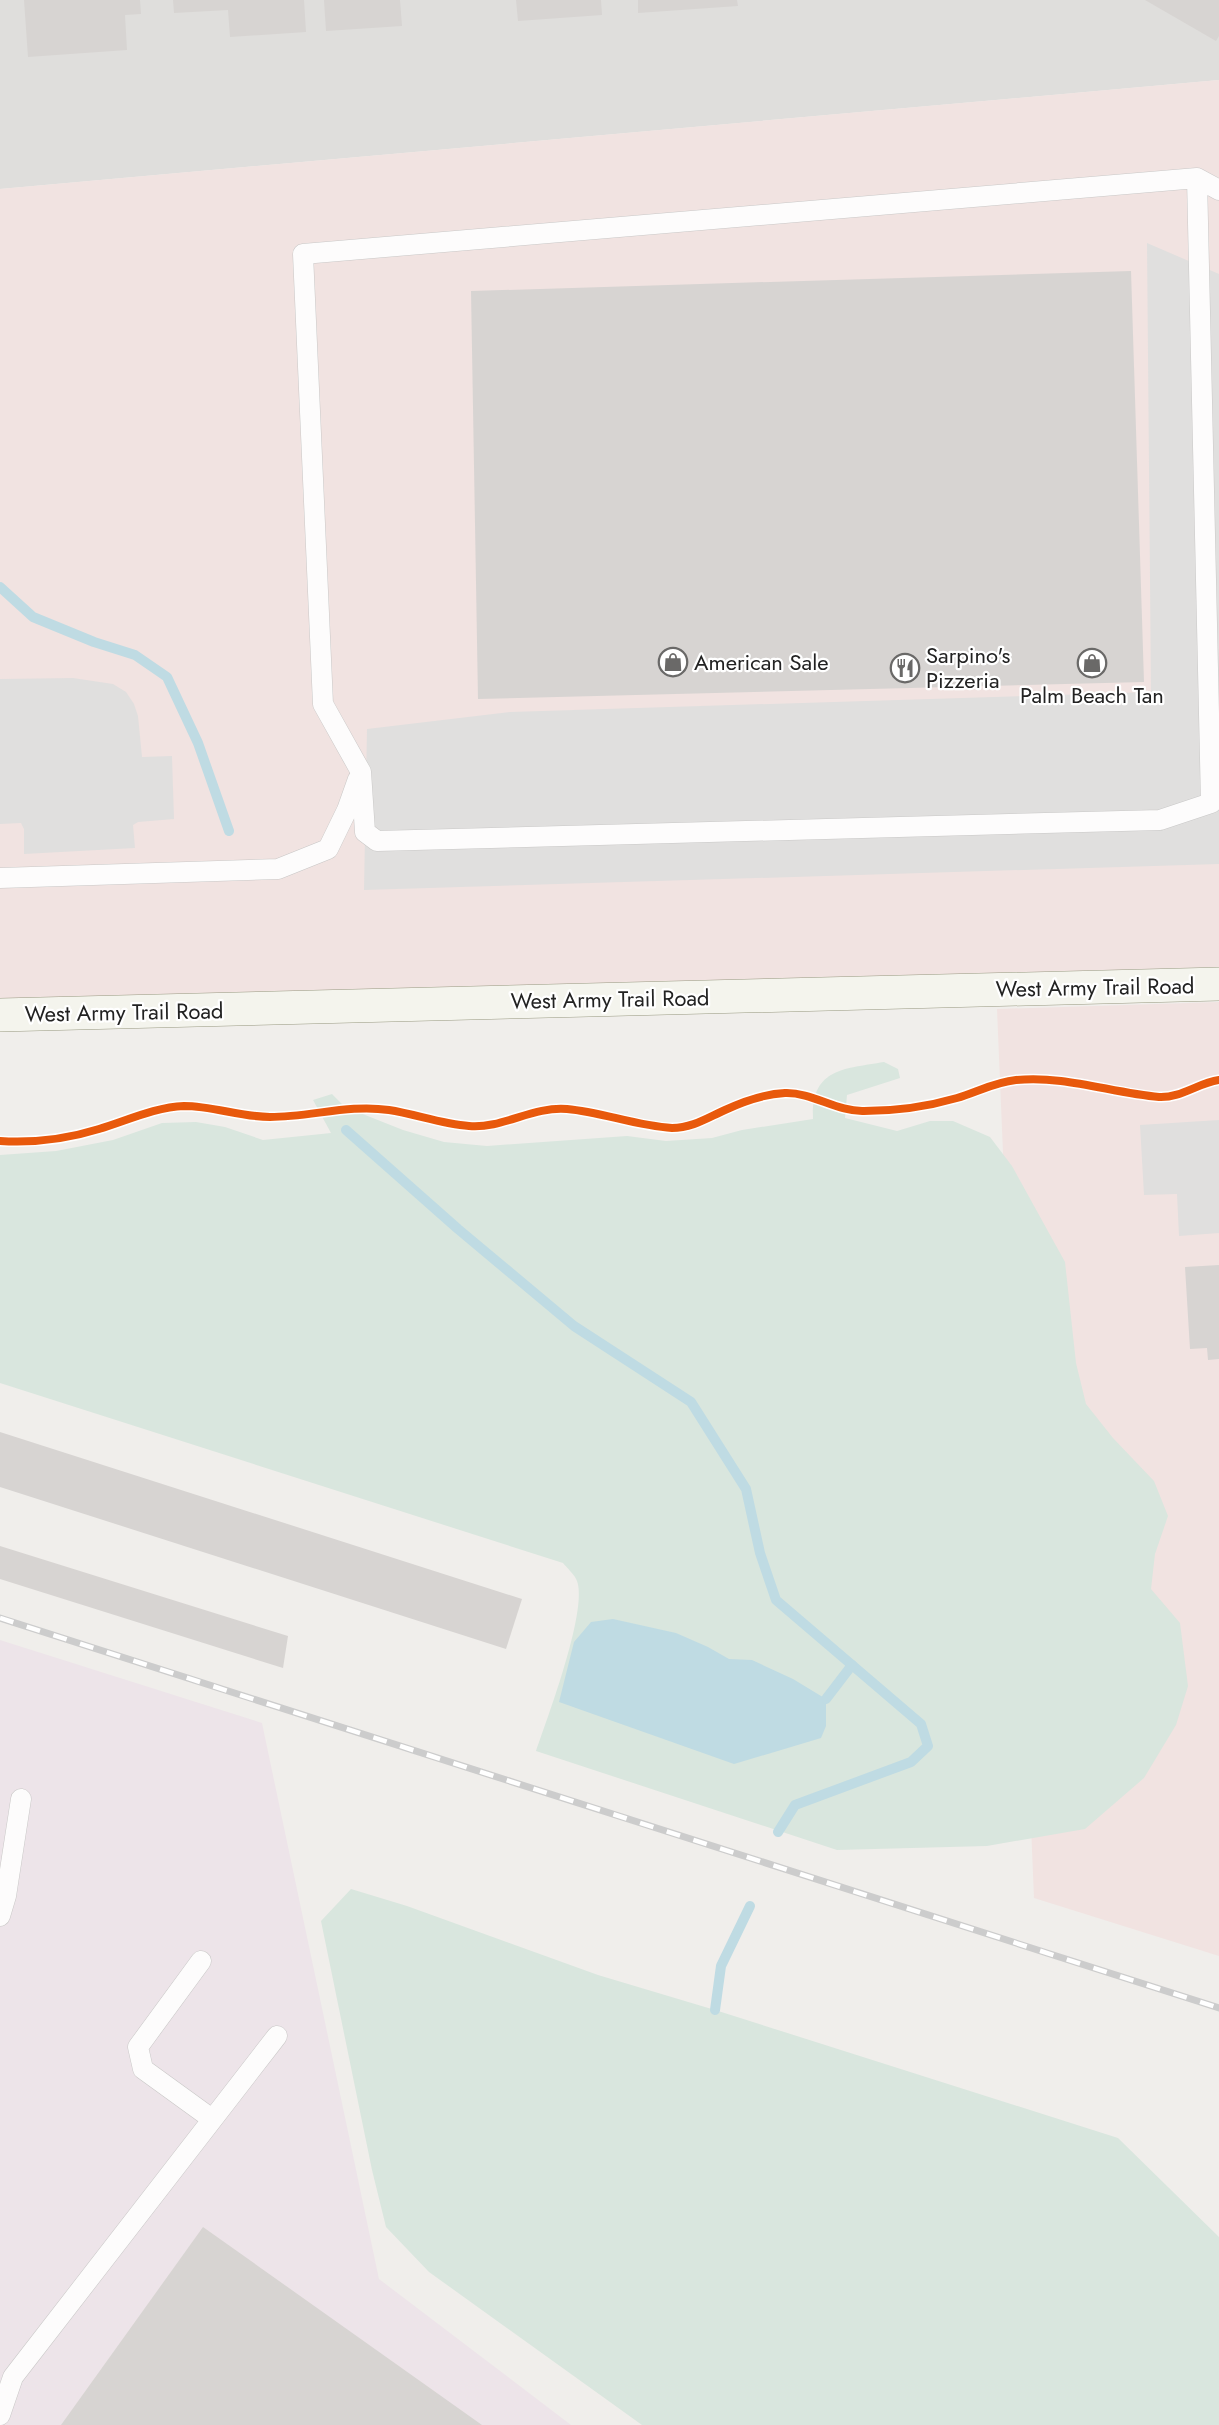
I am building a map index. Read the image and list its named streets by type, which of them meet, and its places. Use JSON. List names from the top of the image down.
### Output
{
  "streets": {
    "main road": ["West Army Trail Road"]
  },
  "places": {
    "shop": ["American Sale", "Palm Beach Tan"],
    "restaurant": ["Sarpino's Pizzeria"]
  }
}
